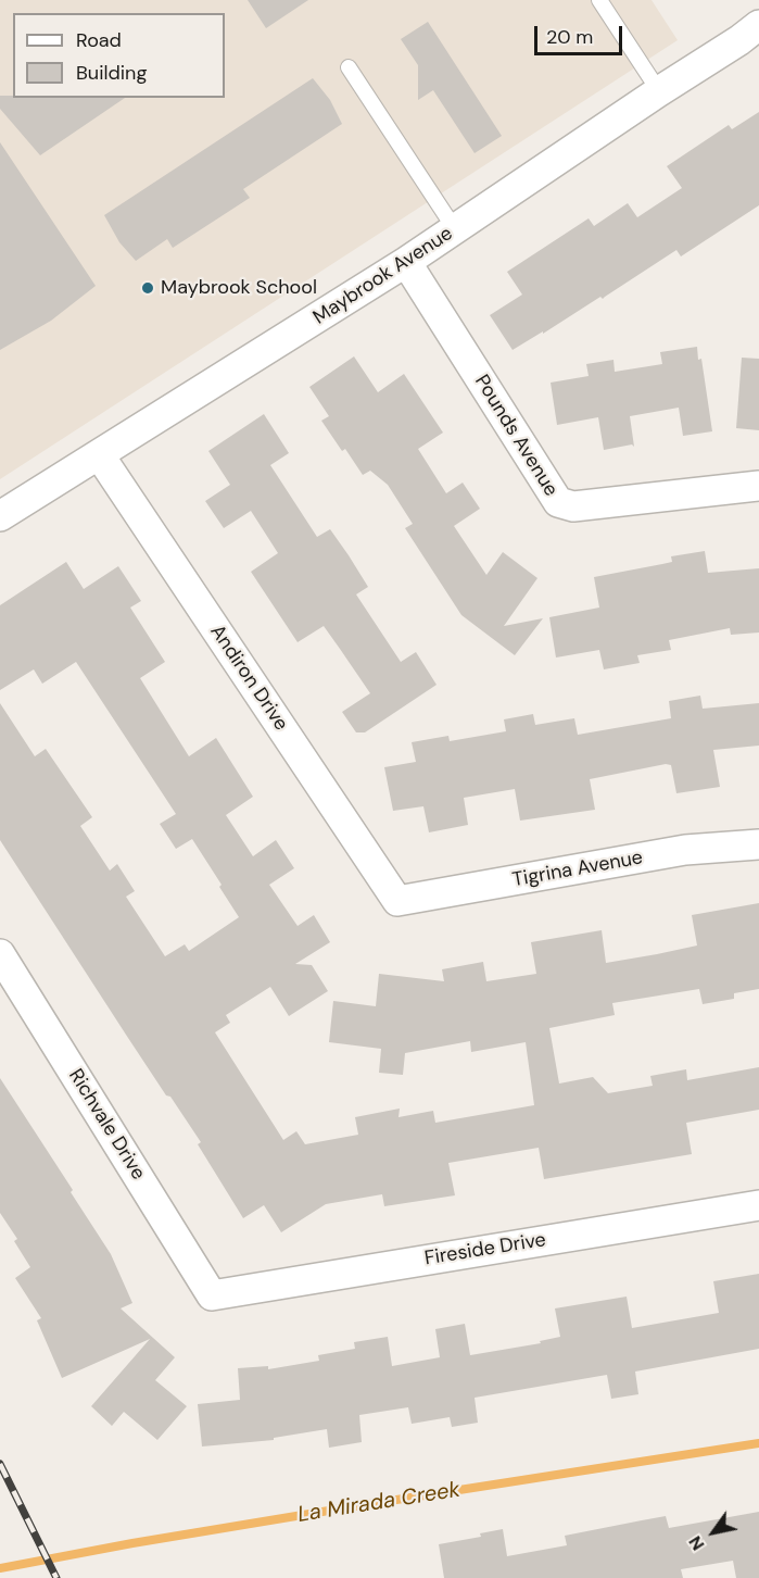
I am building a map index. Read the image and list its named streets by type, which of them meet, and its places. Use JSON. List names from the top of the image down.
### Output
{
  "streets": {
    "street": [
      "Maybrook Avenue",
      "Pounds Avenue",
      "Andiron Drive",
      "Tigrina Avenue",
      "Richvale Drive",
      "Fireside Drive"
    ]
  },
  "crossings": [
    ["Maybrook Avenue", "Pounds Avenue"],
    ["Maybrook Avenue", "Andiron Drive"],
    ["Andiron Drive", "Tigrina Avenue"],
    ["Richvale Drive", "Fireside Drive"]
  ],
  "water": ["La Mirada Creek"],
  "places": ["Maybrook School"],
  "legend": ["Road", "Building"],
  "scale_bar": "20 m",
  "north": "bottom left"
}
